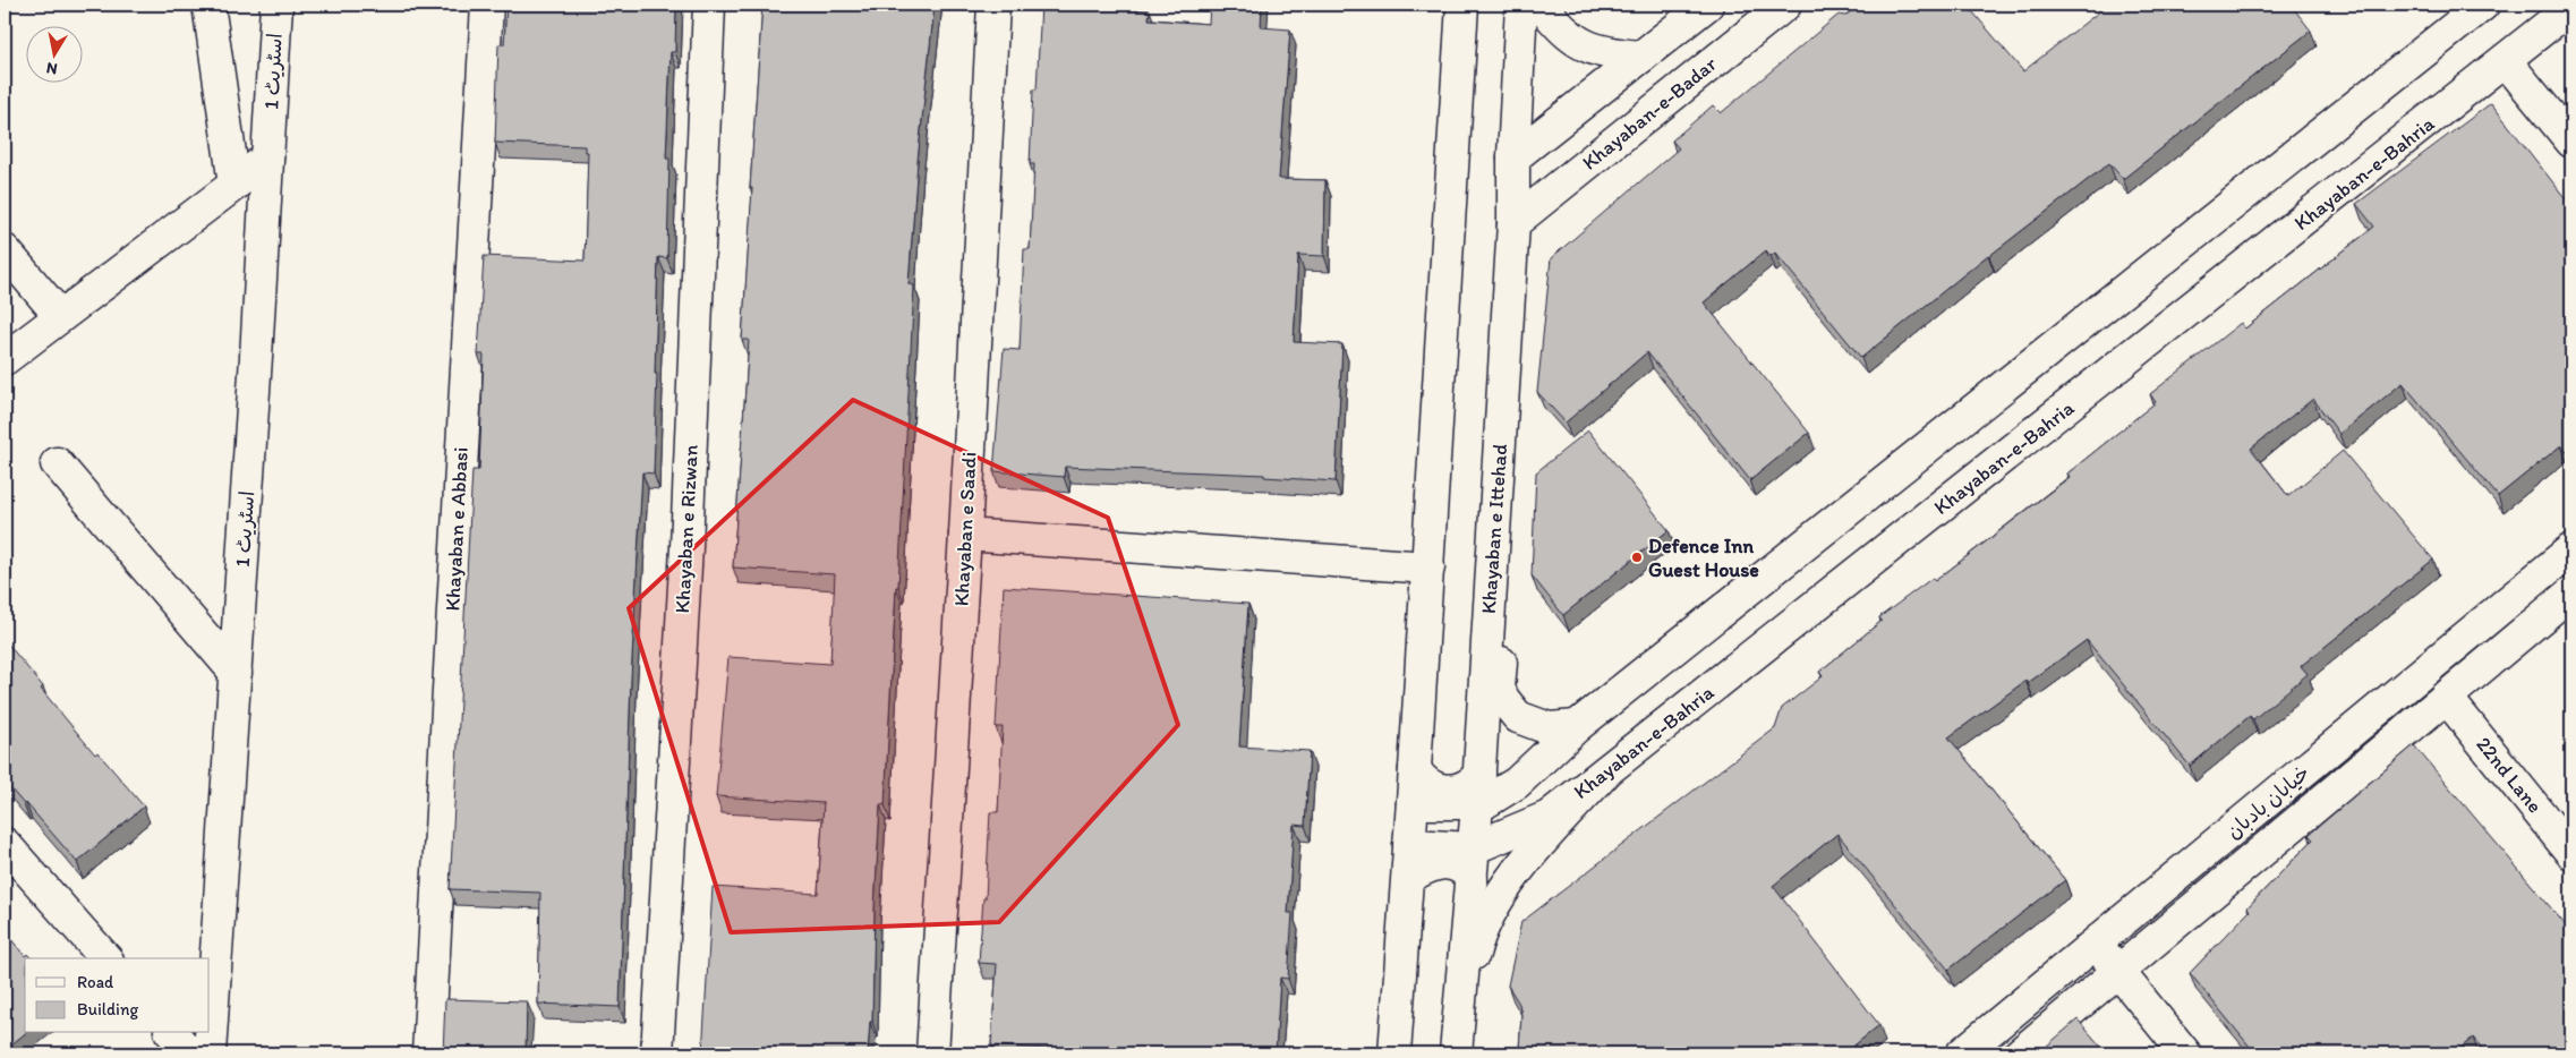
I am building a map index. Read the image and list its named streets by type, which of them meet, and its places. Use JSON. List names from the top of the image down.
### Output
{
  "streets": {
    "street": [
      "اسٹریٹ 1",
      "Khayaban-e-Badar",
      "Khayaban-e-Bahria",
      "Khayaban e Abbasi",
      "Khayaban e Rizwan",
      "Khayaban e Saadi",
      "Khayaban e Ittehad",
      "22nd Lane",
      "خیابان بادبان"
    ]
  },
  "crossings": [
    ["Khayaban-e-Badar", "Khayaban e Ittehad"],
    ["Khayaban-e-Bahria", "Khayaban e Ittehad"],
    ["22nd Lane", "خیابان بادبان"]
  ],
  "places": ["Defence Inn Guest House"],
  "legend": ["Road", "Building"],
  "north": "bottom"
}
